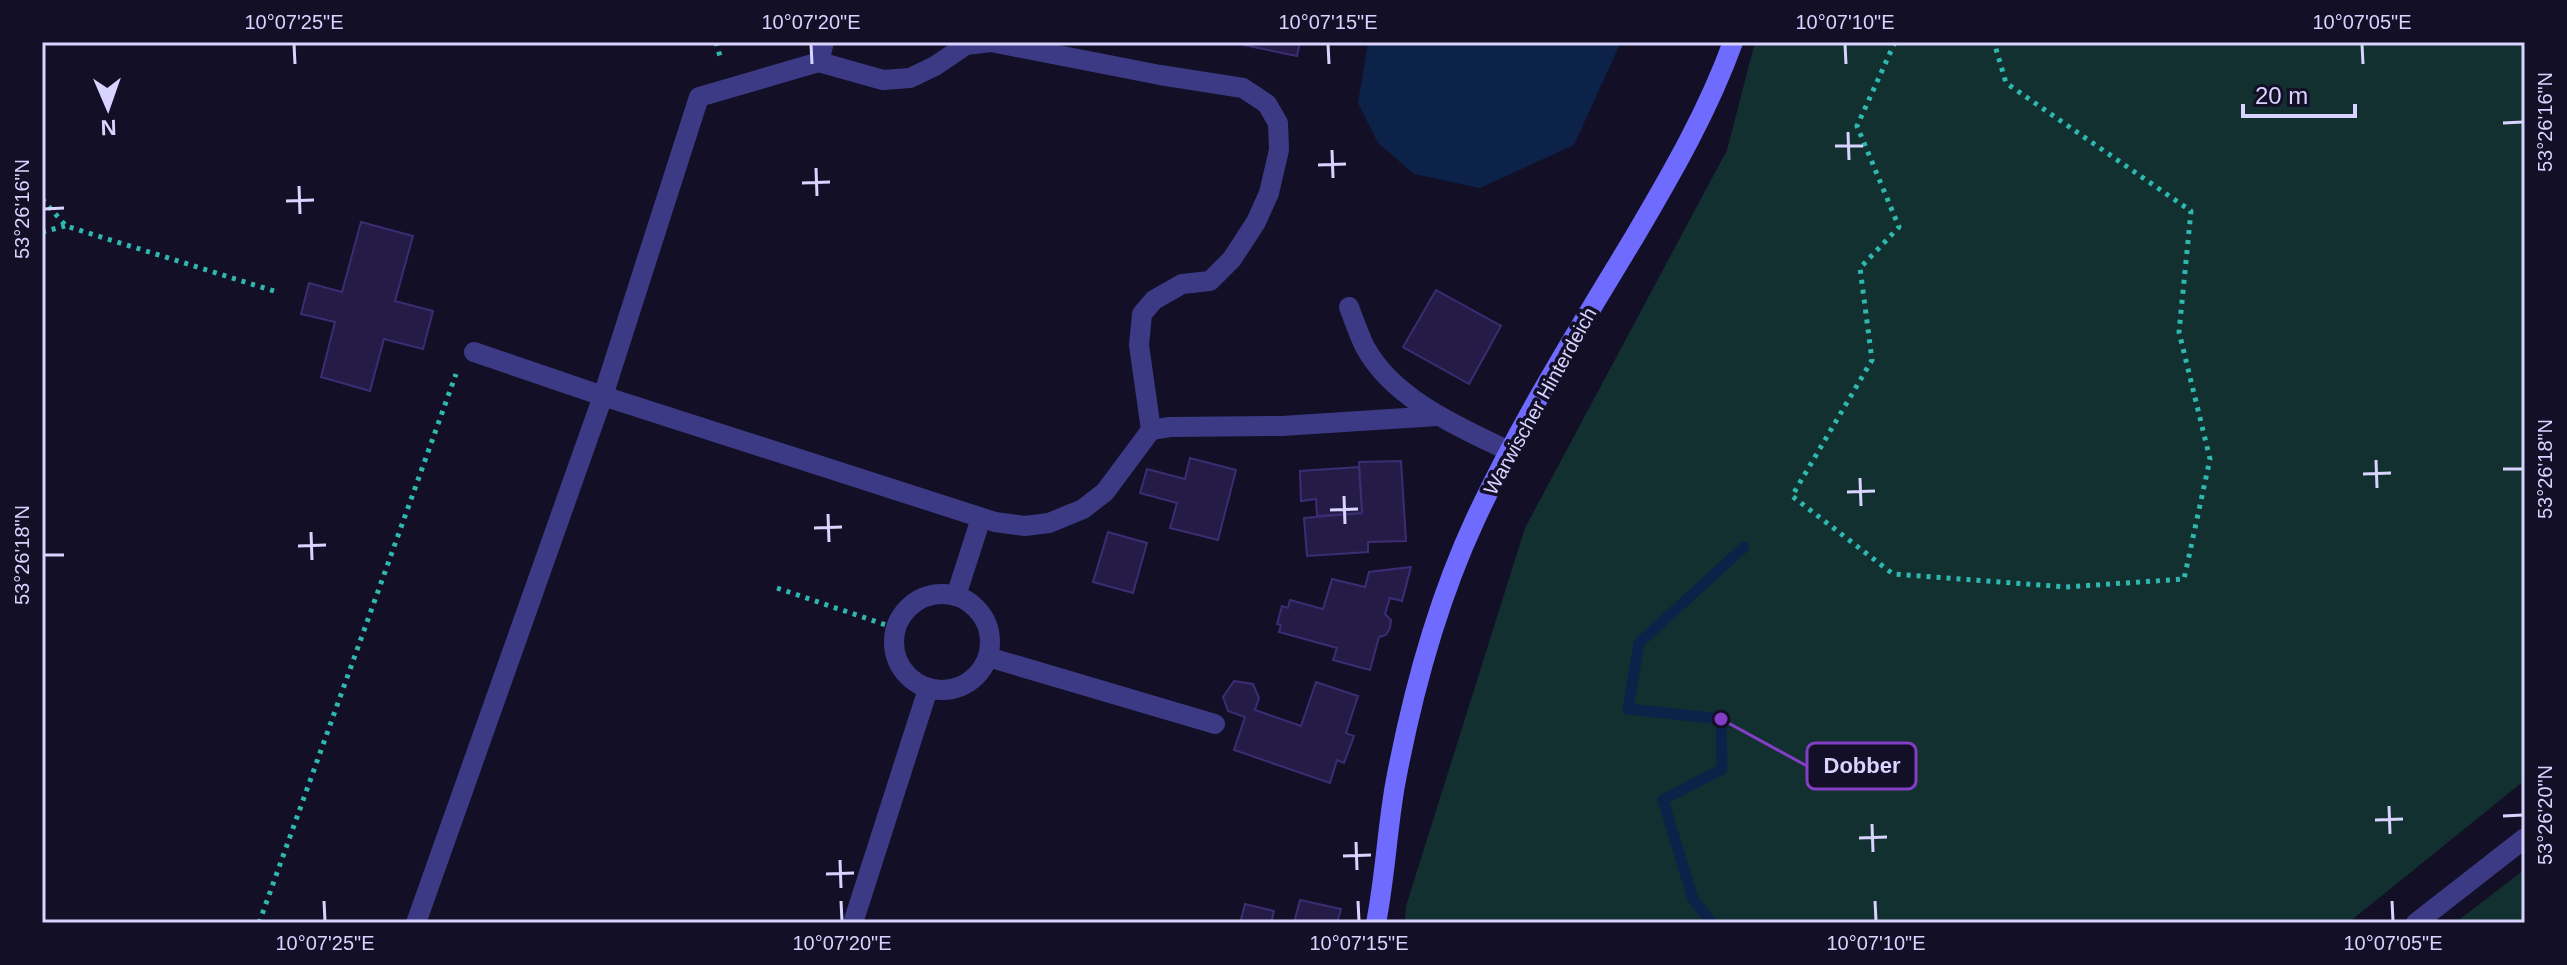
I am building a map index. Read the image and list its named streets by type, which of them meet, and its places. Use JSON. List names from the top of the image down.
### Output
{
  "streets": {
    "street": ["Warwischer Hinterdeich"]
  },
  "places": ["Dobber"],
  "scale_bar": "20 m",
  "north": "bottom",
  "coordinates": [
    "10°07'25\"E",
    "10°07'20\"E",
    "10°07'15\"E",
    "10°07'10\"E",
    "10°07'05\"E",
    "53°26'16\"N",
    "53°26'18\"N",
    "53°26'20\"N"
  ]
}
